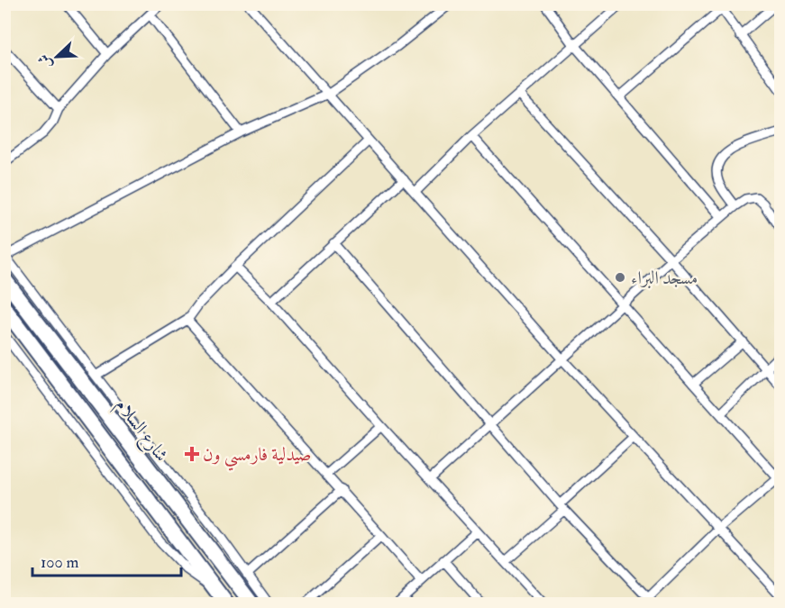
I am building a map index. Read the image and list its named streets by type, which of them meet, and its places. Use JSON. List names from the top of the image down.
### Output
{
  "streets": {
    "highway": ["شارع السلام"]
  },
  "places": {
    "other": ["مسجد البراء"],
    "health": ["صيدلية فارمسي ون"]
  },
  "scale_bar": "100 m",
  "north": "bottom left"
}
